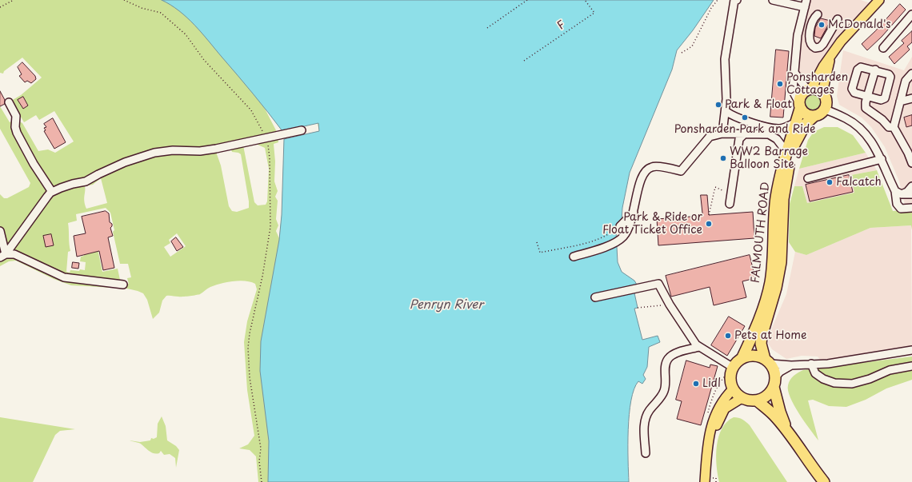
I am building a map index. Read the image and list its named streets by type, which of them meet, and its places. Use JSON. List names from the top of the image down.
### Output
{
  "streets": {
    "highway": ["FALMOUTH ROAD"],
    "path": ["F"]
  },
  "water": ["Penryn River"],
  "places": [
    "McDonald's",
    "Ponsharden Cottages",
    "Park & Float",
    "Ponsharden Park and Ride",
    "WW2 Barrage Balloon Site",
    "Falcatch",
    "Park & Ride or Float Ticket Office",
    "Pets at Home",
    "Lidl"
  ]
}
